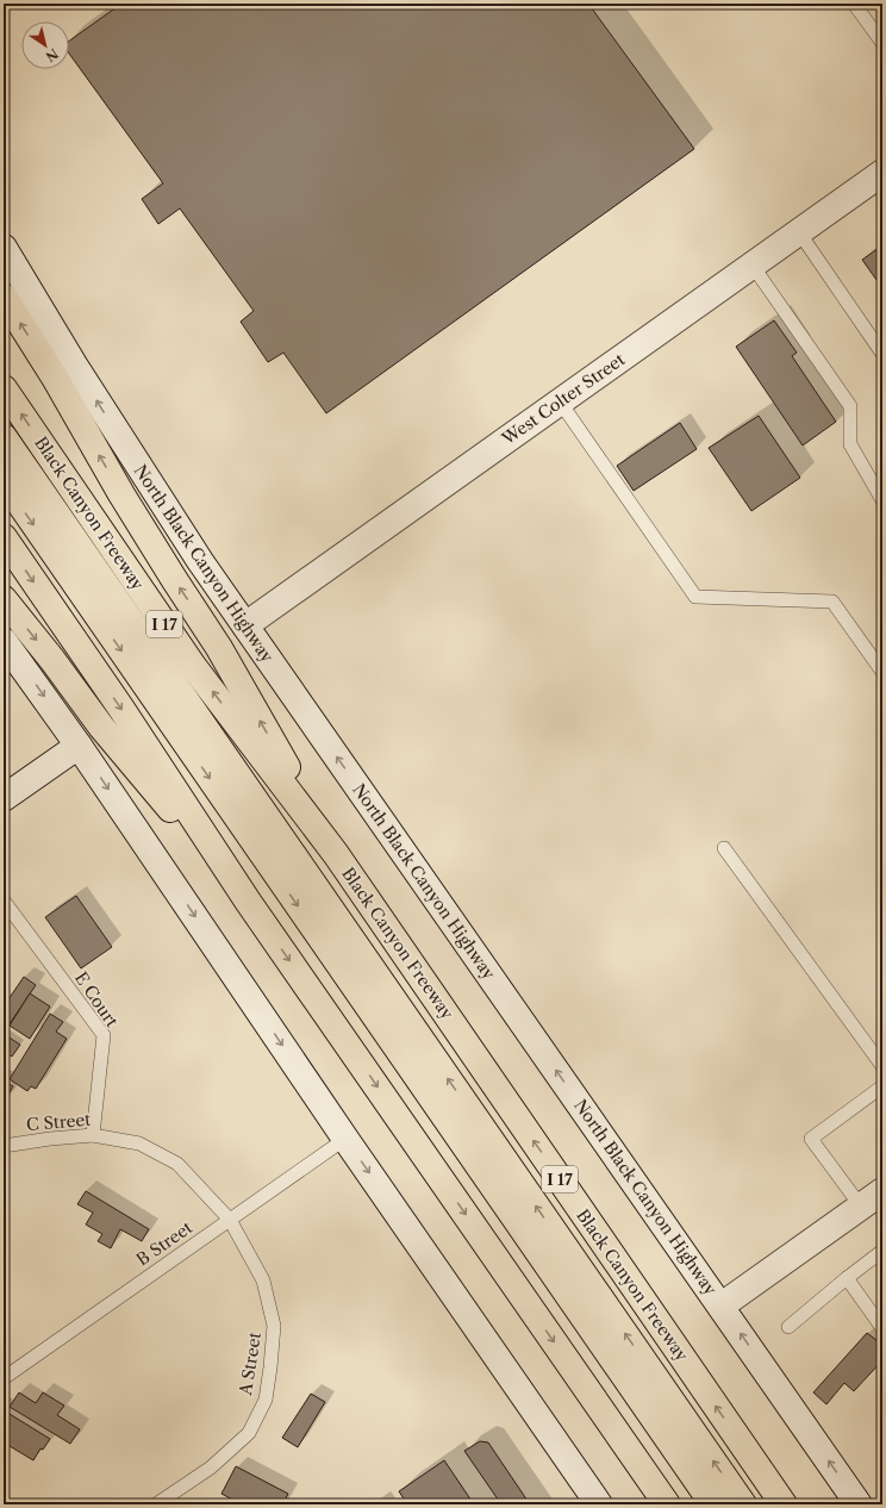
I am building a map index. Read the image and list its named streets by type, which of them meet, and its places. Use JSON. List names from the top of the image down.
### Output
{
  "streets": {
    "highway": ["Black Canyon Freeway", "I 17"],
    "main road": ["West Colter Street", "North Black Canyon Highway"],
    "lane": [
      "E Court",
      "C Street",
      "B Street",
      "A Street"
    ]
  },
  "crossings": [
    ["West Colter Street", "North Black Canyon Highway"],
    ["E Court", "C Street"],
    ["C Street", "B Street"],
    ["C Street", "A Street"],
    ["B Street", "A Street"]
  ],
  "north": "bottom right"
}
